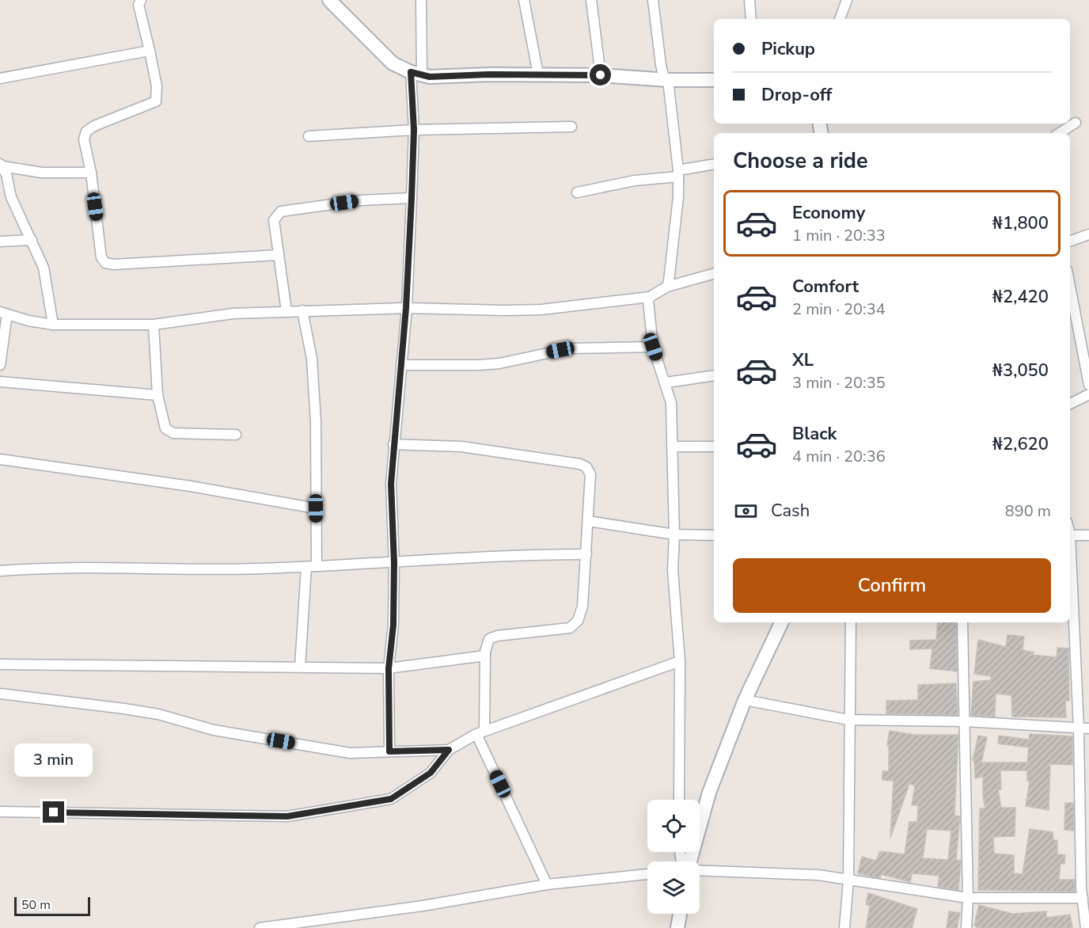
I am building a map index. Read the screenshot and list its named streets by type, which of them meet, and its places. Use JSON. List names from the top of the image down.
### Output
{
  "scale_bar": "50 m",
  "page": {
    "banner": ["Pickup", "Drop-off"],
    "heading": "Choose a ride",
    "list": [
      {
        "name": "Economy",
        "note": "1 min · 20:33",
        "value": "₦1,800"
      },
      {
        "name": "Comfort",
        "note": "2 min · 20:34",
        "value": "₦2,420"
      },
      {
        "name": "XL",
        "note": "3 min · 20:35",
        "value": "₦3,050"
      },
      {
        "name": "Black",
        "note": "4 min · 20:36",
        "value": "₦2,620"
      }
    ],
    "pay": ["Cash", "890 m"],
    "buttons": "Confirm",
    "bubble": "3 min",
    "scale": "50 m"
  }
}
